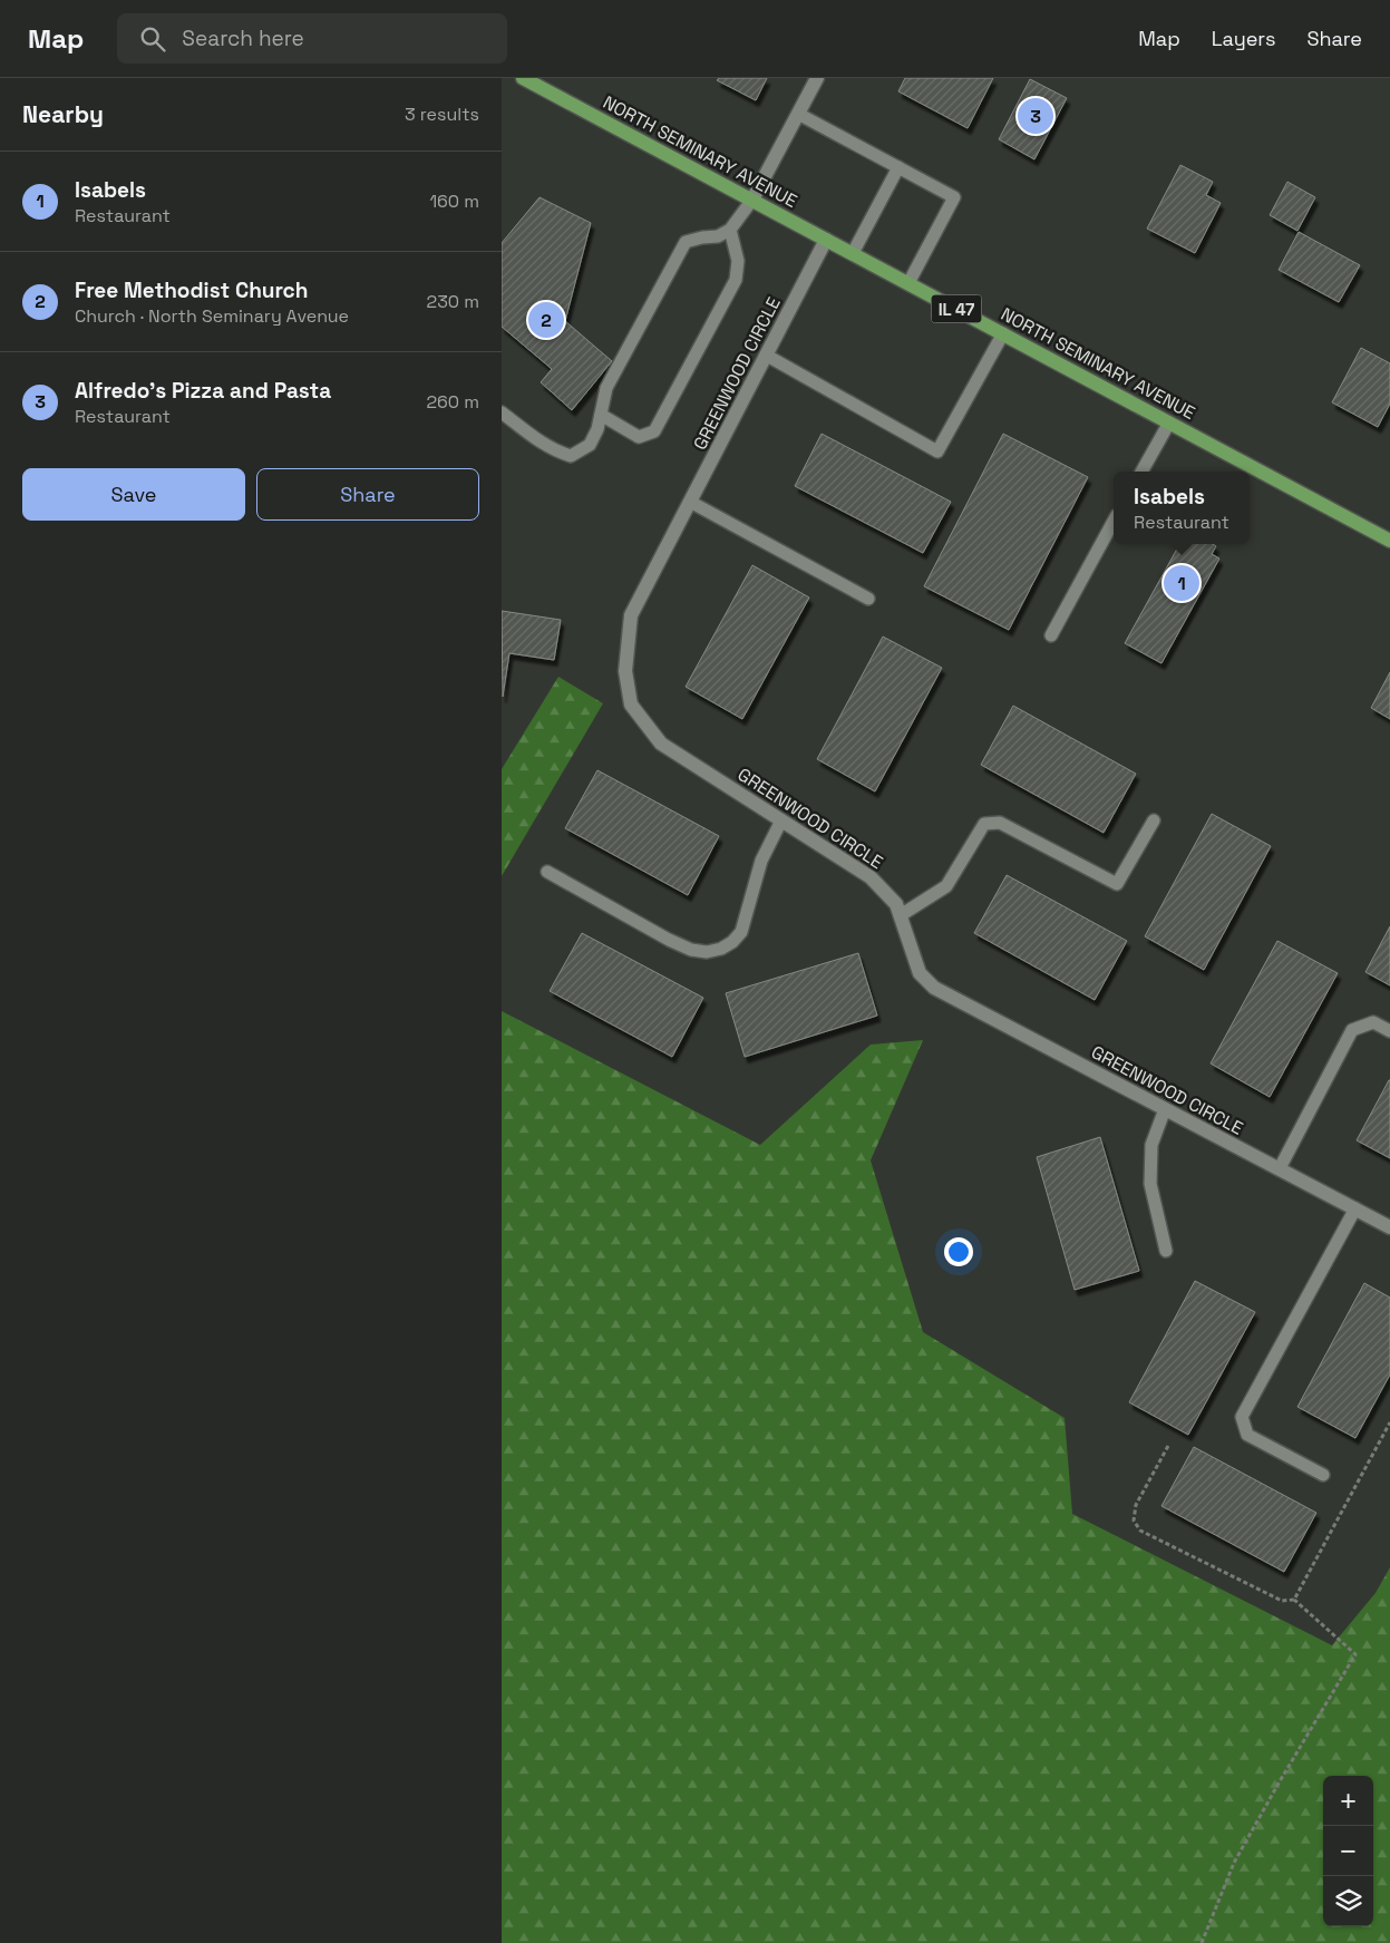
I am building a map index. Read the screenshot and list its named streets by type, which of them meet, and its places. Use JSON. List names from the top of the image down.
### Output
{
  "streets": {
    "main road": ["NORTH SEMINARY AVENUE", "IL 47"],
    "street": ["GREENWOOD CIRCLE"]
  },
  "crossings": [
    ["NORTH SEMINARY AVENUE", "GREENWOOD CIRCLE"]
  ],
  "page": {
    "header": "Map",
    "search": "Search here",
    "nav": ["Map", "Layers", "Share"],
    "heading": ["Nearby", "3 results"],
    "pins": ["3", "2", "1"],
    "list": [
      {
        "mark": "1",
        "name": "Isabels",
        "note": "Restaurant",
        "value": "160 m"
      },
      {
        "mark": "2",
        "name": "Free Methodist Church",
        "note": "Church · North Seminary Avenue",
        "value": "230 m"
      },
      {
        "mark": "3",
        "name": "Alfredo's Pizza and Pasta",
        "note": "Restaurant",
        "value": "260 m"
      }
    ],
    "buttons": ["Save", "Share"],
    "popup": ["Isabels", "Restaurant"],
    "map_buttons": ["+", "−"]
  }
}
